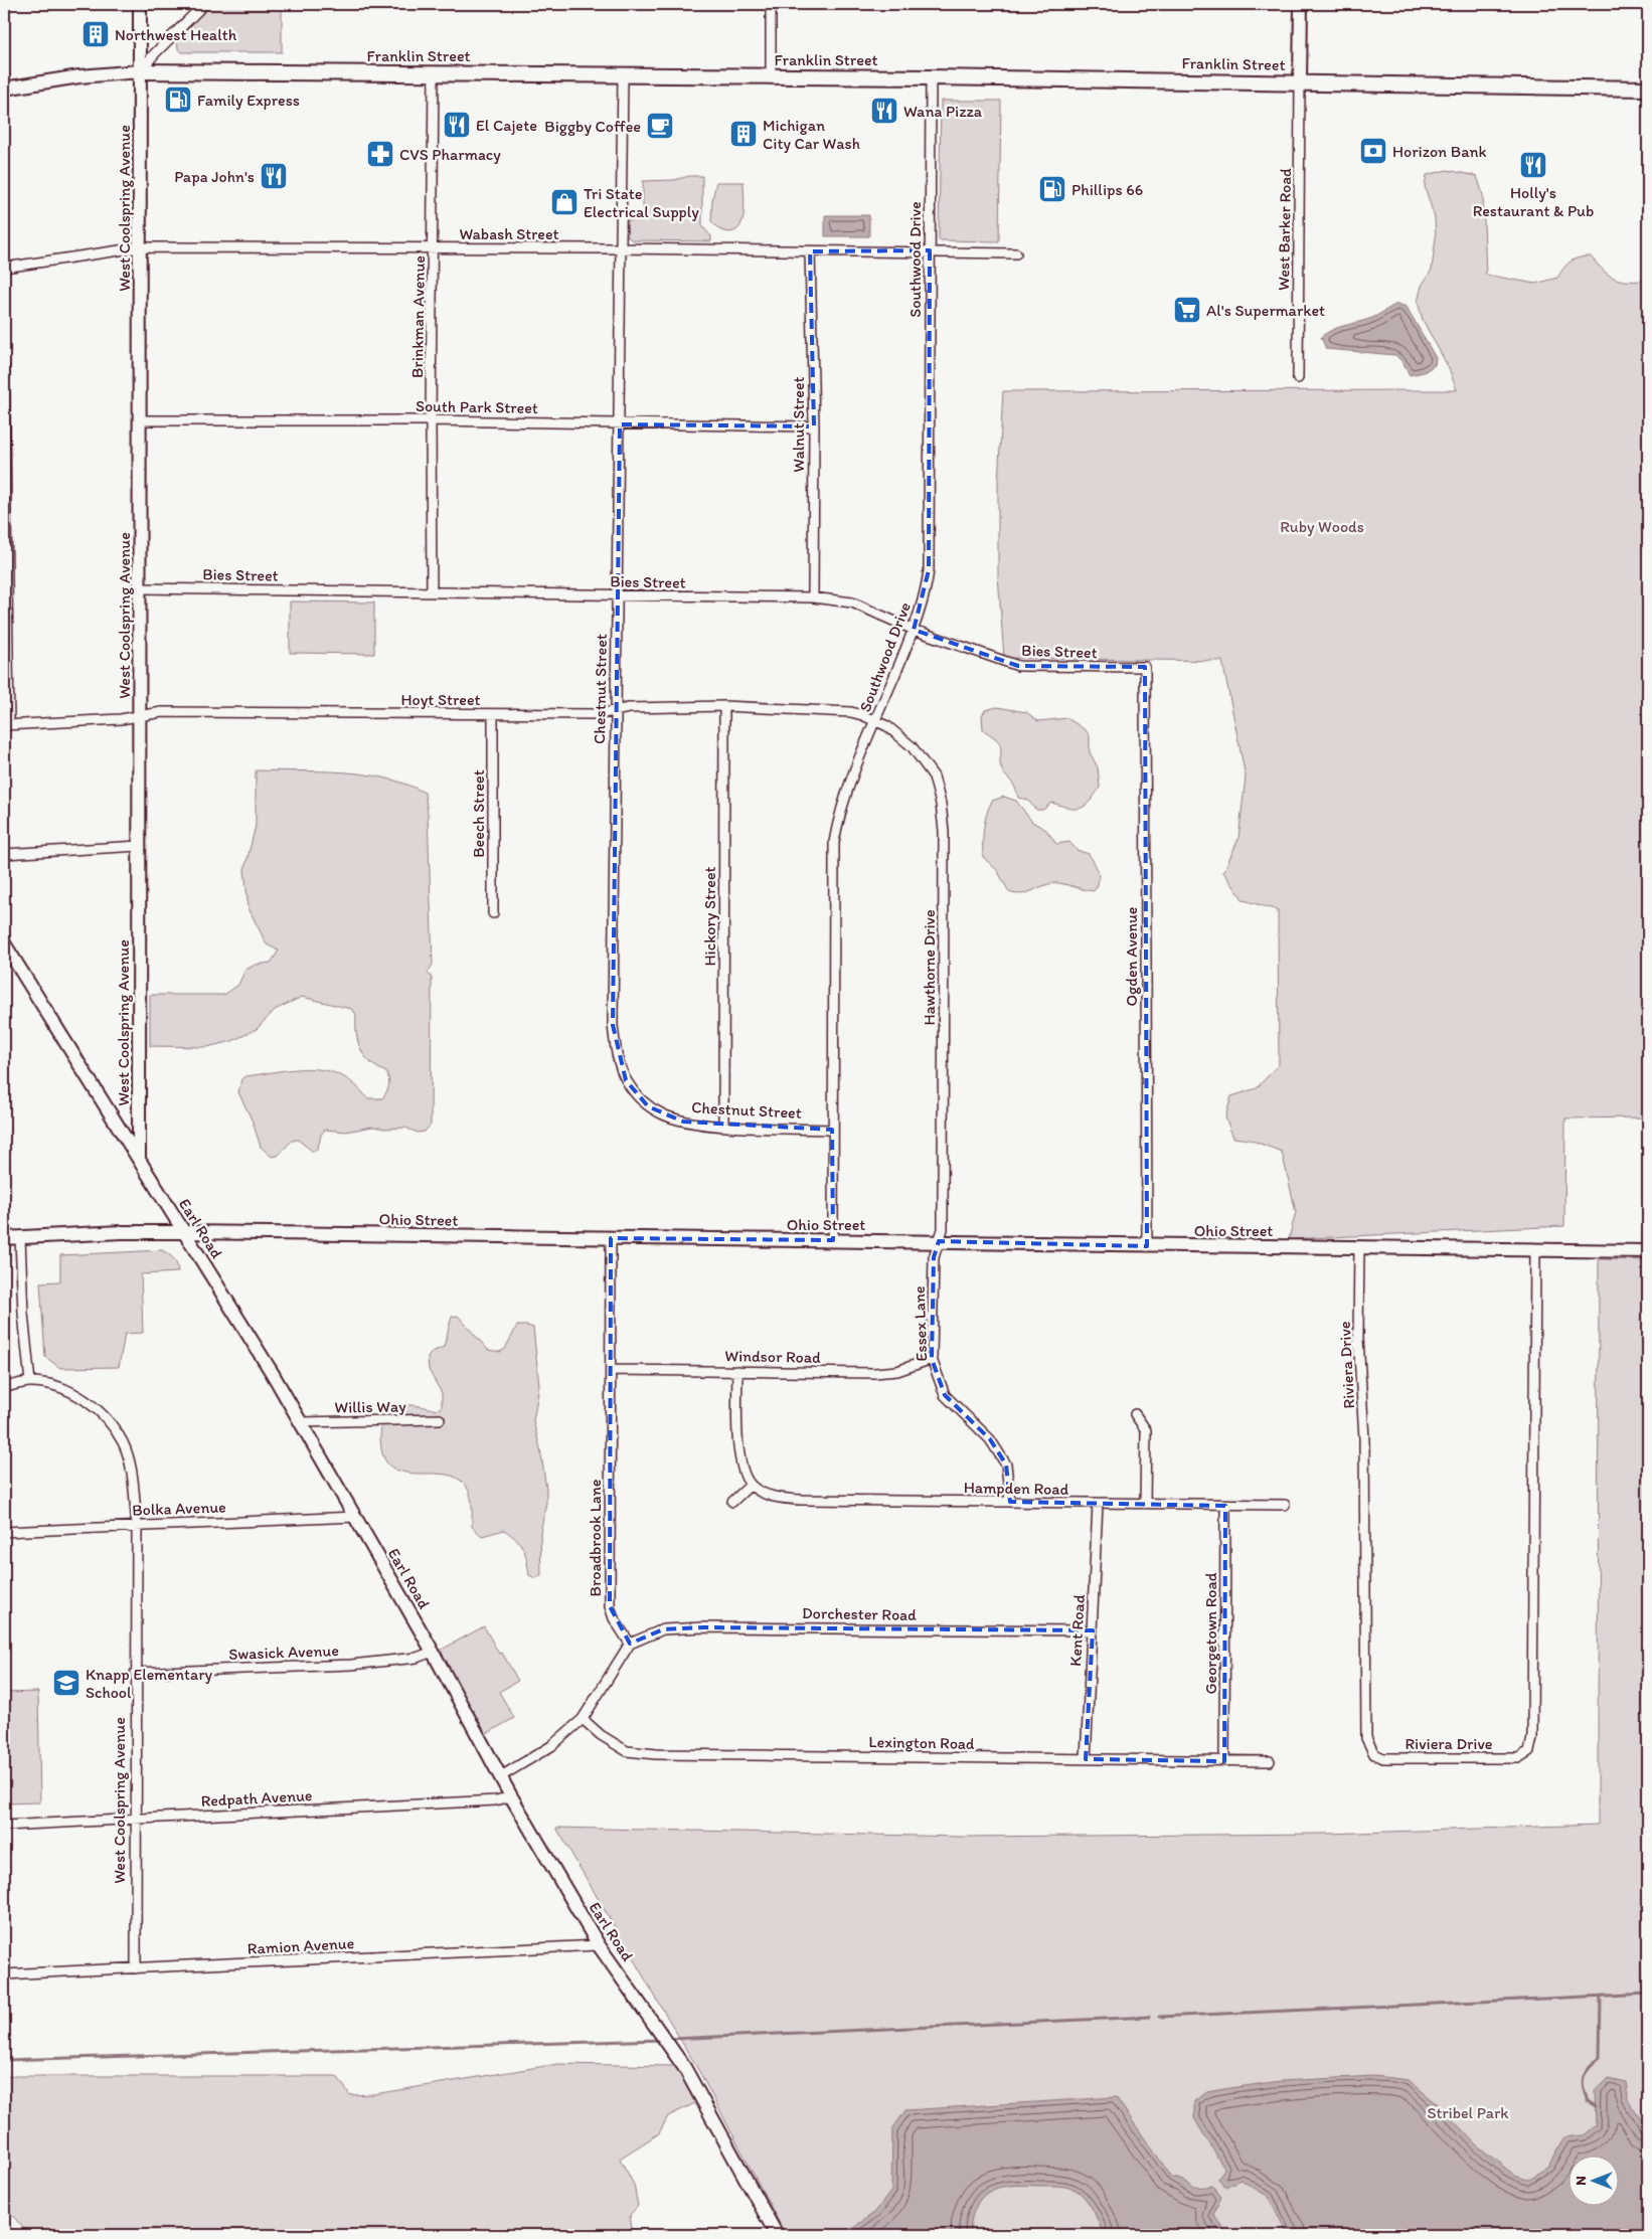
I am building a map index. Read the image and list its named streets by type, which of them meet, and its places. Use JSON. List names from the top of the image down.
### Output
{
  "streets": {
    "main road": ["Franklin Street"],
    "street": [
      "West Coolspring Avenue",
      "West Barker Road",
      "Wabash Street",
      "Southwood Drive",
      "Brinkman Avenue",
      "South Park Street",
      "Walnut Street",
      "Bies Street",
      "Chestnut Street",
      "Hoyt Street",
      "Beech Street",
      "Hickory Street",
      "Ogden Avenue",
      "Hawthorne Drive",
      "Ohio Street",
      "Earl Road",
      "Essex Lane",
      "Windsor Road",
      "Riviera Drive",
      "Willis Way",
      "Hampden Road",
      "Bolka Avenue",
      "Broadbrook Lane",
      "Dorchester Road",
      "Kent Road",
      "Georgetown Road",
      "Swasick Avenue",
      "Lexington Road",
      "Redpath Avenue",
      "Ramion Avenue"
    ]
  },
  "crossings": [
    ["Franklin Street", "West Coolspring Avenue"],
    ["Franklin Street", "West Barker Road"],
    ["Franklin Street", "Southwood Drive"],
    ["Franklin Street", "Brinkman Avenue"],
    ["Franklin Street", "Chestnut Street"],
    ["West Coolspring Avenue", "Wabash Street"],
    ["West Coolspring Avenue", "South Park Street"],
    ["West Coolspring Avenue", "Bies Street"],
    ["West Coolspring Avenue", "Hoyt Street"],
    ["West Coolspring Avenue", "Earl Road"],
    ["West Coolspring Avenue", "Bolka Avenue"],
    ["West Coolspring Avenue", "Swasick Avenue"],
    ["West Coolspring Avenue", "Redpath Avenue"],
    ["West Coolspring Avenue", "Ramion Avenue"],
    ["Wabash Street", "Southwood Drive"],
    ["Wabash Street", "Brinkman Avenue"],
    ["Wabash Street", "Walnut Street"],
    ["Wabash Street", "Chestnut Street"],
    ["Southwood Drive", "Bies Street"],
    ["Southwood Drive", "Chestnut Street"],
    ["Southwood Drive", "Hoyt Street"],
    ["Southwood Drive", "Hawthorne Drive"],
    ["Southwood Drive", "Ohio Street"],
    ["Brinkman Avenue", "South Park Street"],
    ["Brinkman Avenue", "Bies Street"],
    ["South Park Street", "Walnut Street"],
    ["South Park Street", "Chestnut Street"],
    ["Walnut Street", "Bies Street"],
    ["Bies Street", "Chestnut Street"],
    ["Bies Street", "Ogden Avenue"],
    ["Chestnut Street", "Hoyt Street"],
    ["Chestnut Street", "Hickory Street"],
    ["Hoyt Street", "Beech Street"],
    ["Hoyt Street", "Hickory Street"],
    ["Hoyt Street", "Hawthorne Drive"],
    ["Ogden Avenue", "Ohio Street"],
    ["Hawthorne Drive", "Ohio Street"],
    ["Hawthorne Drive", "Essex Lane"],
    ["Ohio Street", "Earl Road"],
    ["Ohio Street", "Essex Lane"],
    ["Ohio Street", "Riviera Drive"],
    ["Ohio Street", "Broadbrook Lane"],
    ["Earl Road", "Willis Way"],
    ["Earl Road", "Bolka Avenue"],
    ["Earl Road", "Swasick Avenue"],
    ["Earl Road", "Redpath Avenue"],
    ["Earl Road", "Ramion Avenue"],
    ["Essex Lane", "Windsor Road"],
    ["Essex Lane", "Hampden Road"],
    ["Windsor Road", "Broadbrook Lane"],
    ["Hampden Road", "Kent Road"],
    ["Hampden Road", "Georgetown Road"],
    ["Broadbrook Lane", "Dorchester Road"],
    ["Dorchester Road", "Kent Road"],
    ["Kent Road", "Lexington Road"],
    ["Georgetown Road", "Lexington Road"]
  ],
  "parks": ["Ruby Woods", "Stribel Park"],
  "places": {
    "building": ["Northwest Health", "Michigan City Car Wash"],
    "fuel station": ["Family Express", "Phillips 66"],
    "restaurant": [
      "Wana Pizza",
      "El Cajete",
      "Holly's Restaurant & Pub",
      "Papa John's"
    ],
    "cafe": ["Biggby Coffee"],
    "bank": ["Horizon Bank"],
    "pharmacy": ["CVS Pharmacy"],
    "shop": ["Tri State Electrical Supply"],
    "supermarket": ["Al's Supermarket"],
    "school or university": ["Knapp Elementary School"]
  },
  "north": "left"
}
